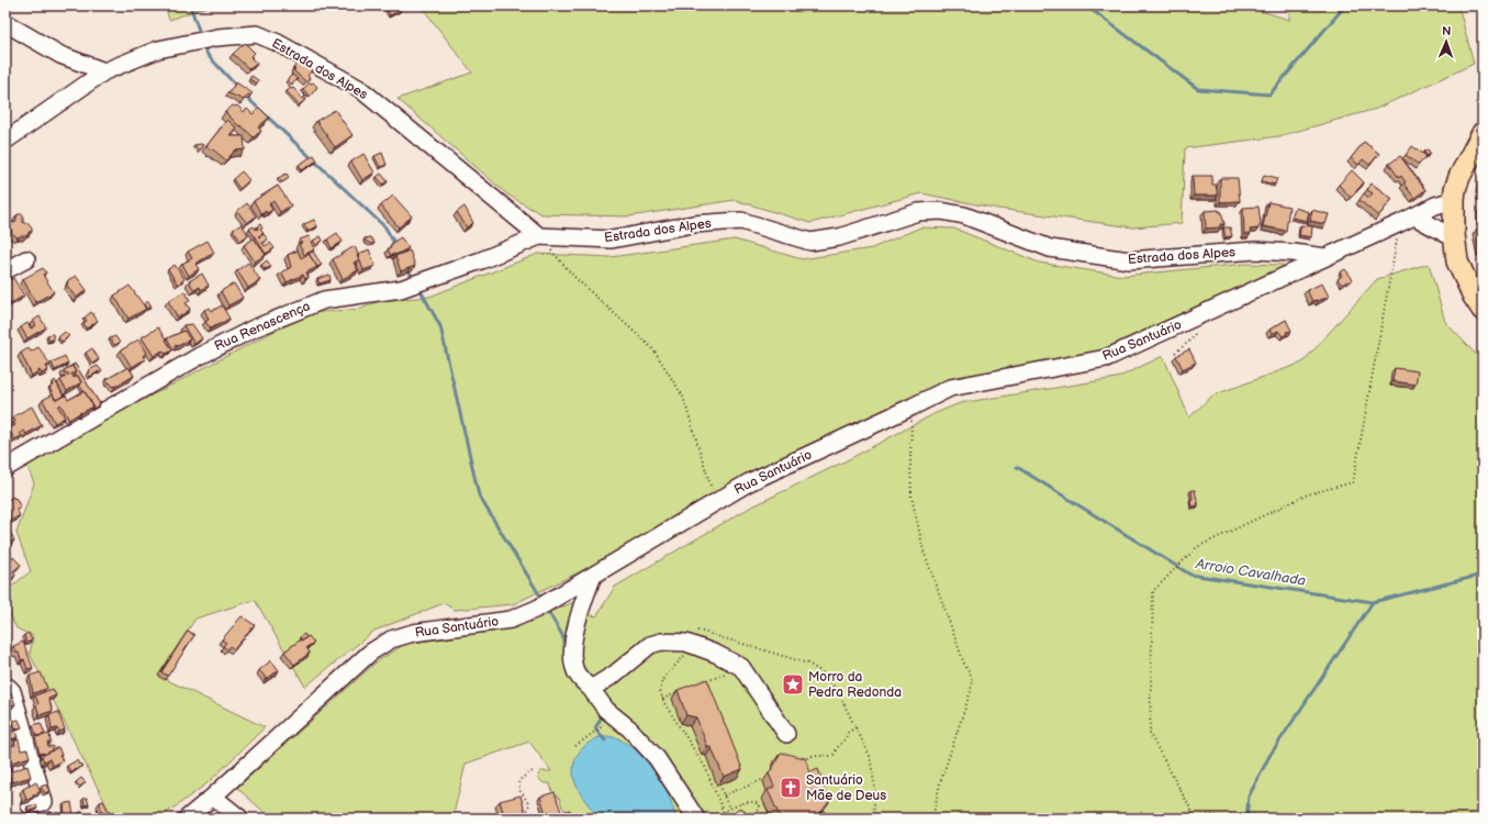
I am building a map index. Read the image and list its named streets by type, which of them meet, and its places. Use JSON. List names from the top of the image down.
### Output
{
  "streets": {
    "street": ["Estrada dos Alpes", "Rua Renascença", "Rua Santuário"]
  },
  "crossings": [
    ["Estrada dos Alpes", "Rua Renascença"],
    ["Estrada dos Alpes", "Rua Santuário"]
  ],
  "water": ["Arroio Cavalhada"],
  "places": {
    "place": ["Morro da Pedra Redonda"],
    "church": ["Santuário Mãe de Deus"]
  },
  "north": "top"
}
